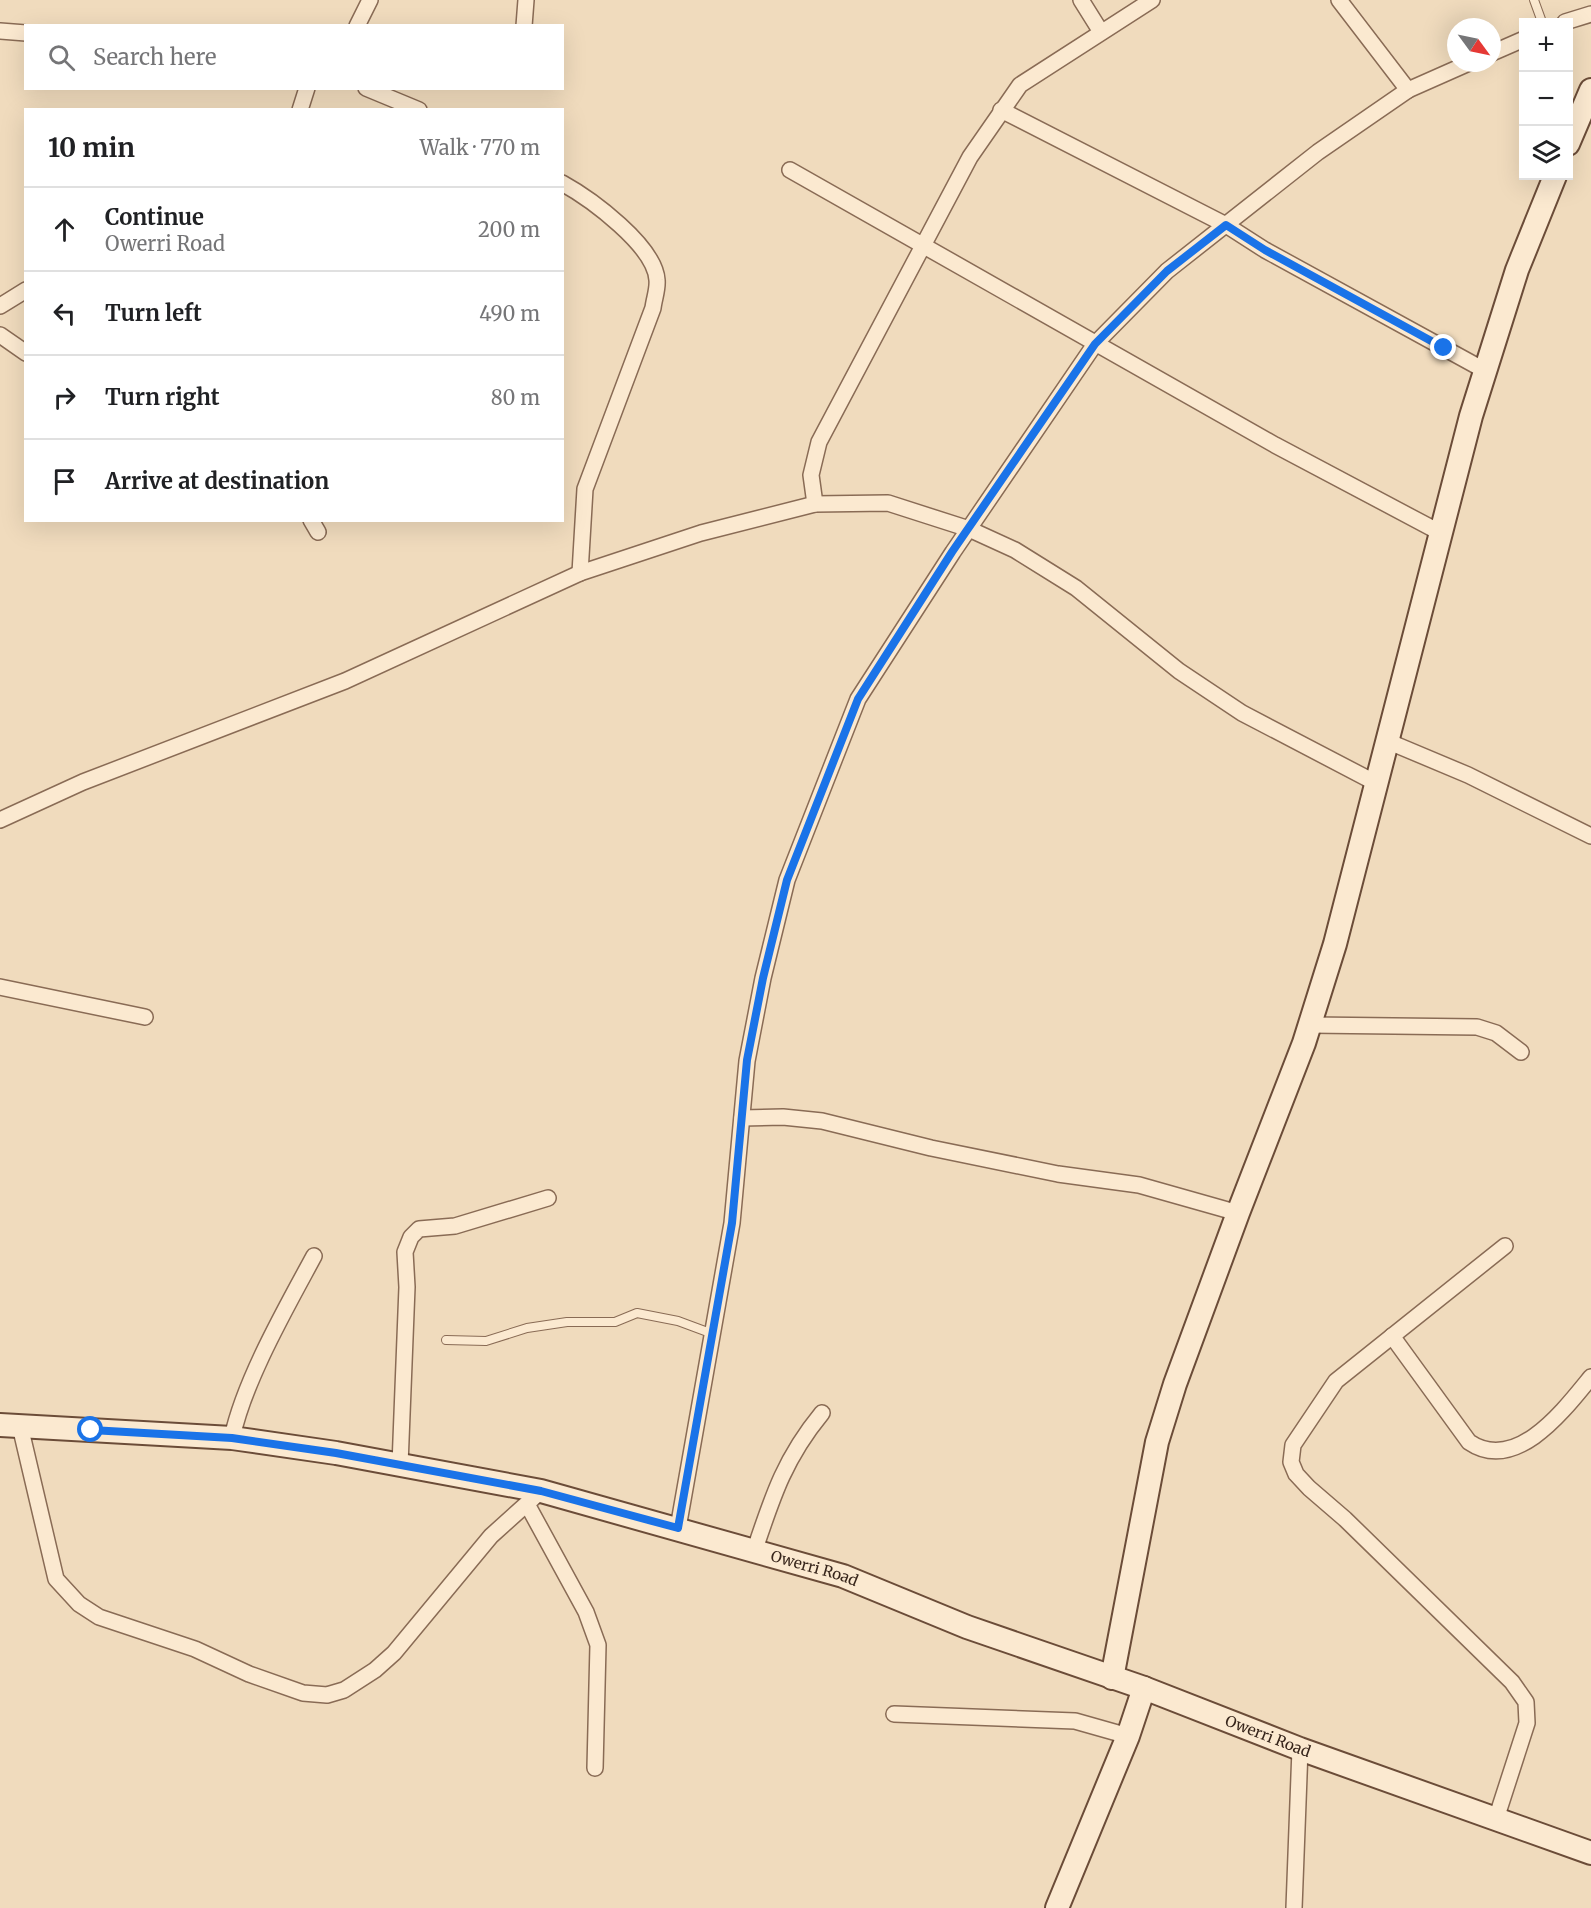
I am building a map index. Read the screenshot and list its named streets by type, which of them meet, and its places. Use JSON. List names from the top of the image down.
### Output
{
  "streets": {
    "main road": ["Owerri Road"]
  },
  "north": "bottom right",
  "page": {
    "map_buttons": ["+", "−"],
    "search": "Search here",
    "heading": ["10 min", "Walk · 770 m"],
    "list": [
      ["Continue", "Owerri Road", "200 m"],
      ["Turn left", "490 m"],
      ["Turn right", "80 m"],
      "Arrive at destination"
    ]
  }
}
